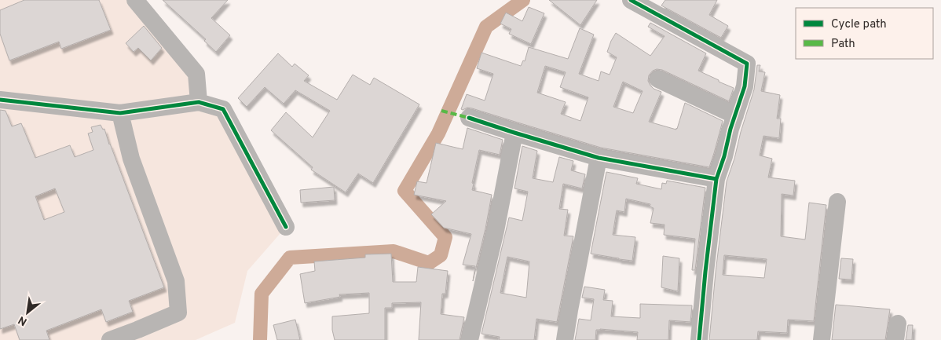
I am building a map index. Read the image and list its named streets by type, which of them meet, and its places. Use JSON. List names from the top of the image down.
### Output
{
  "legend": ["Cycle path", "Path"],
  "north": "bottom left"
}
